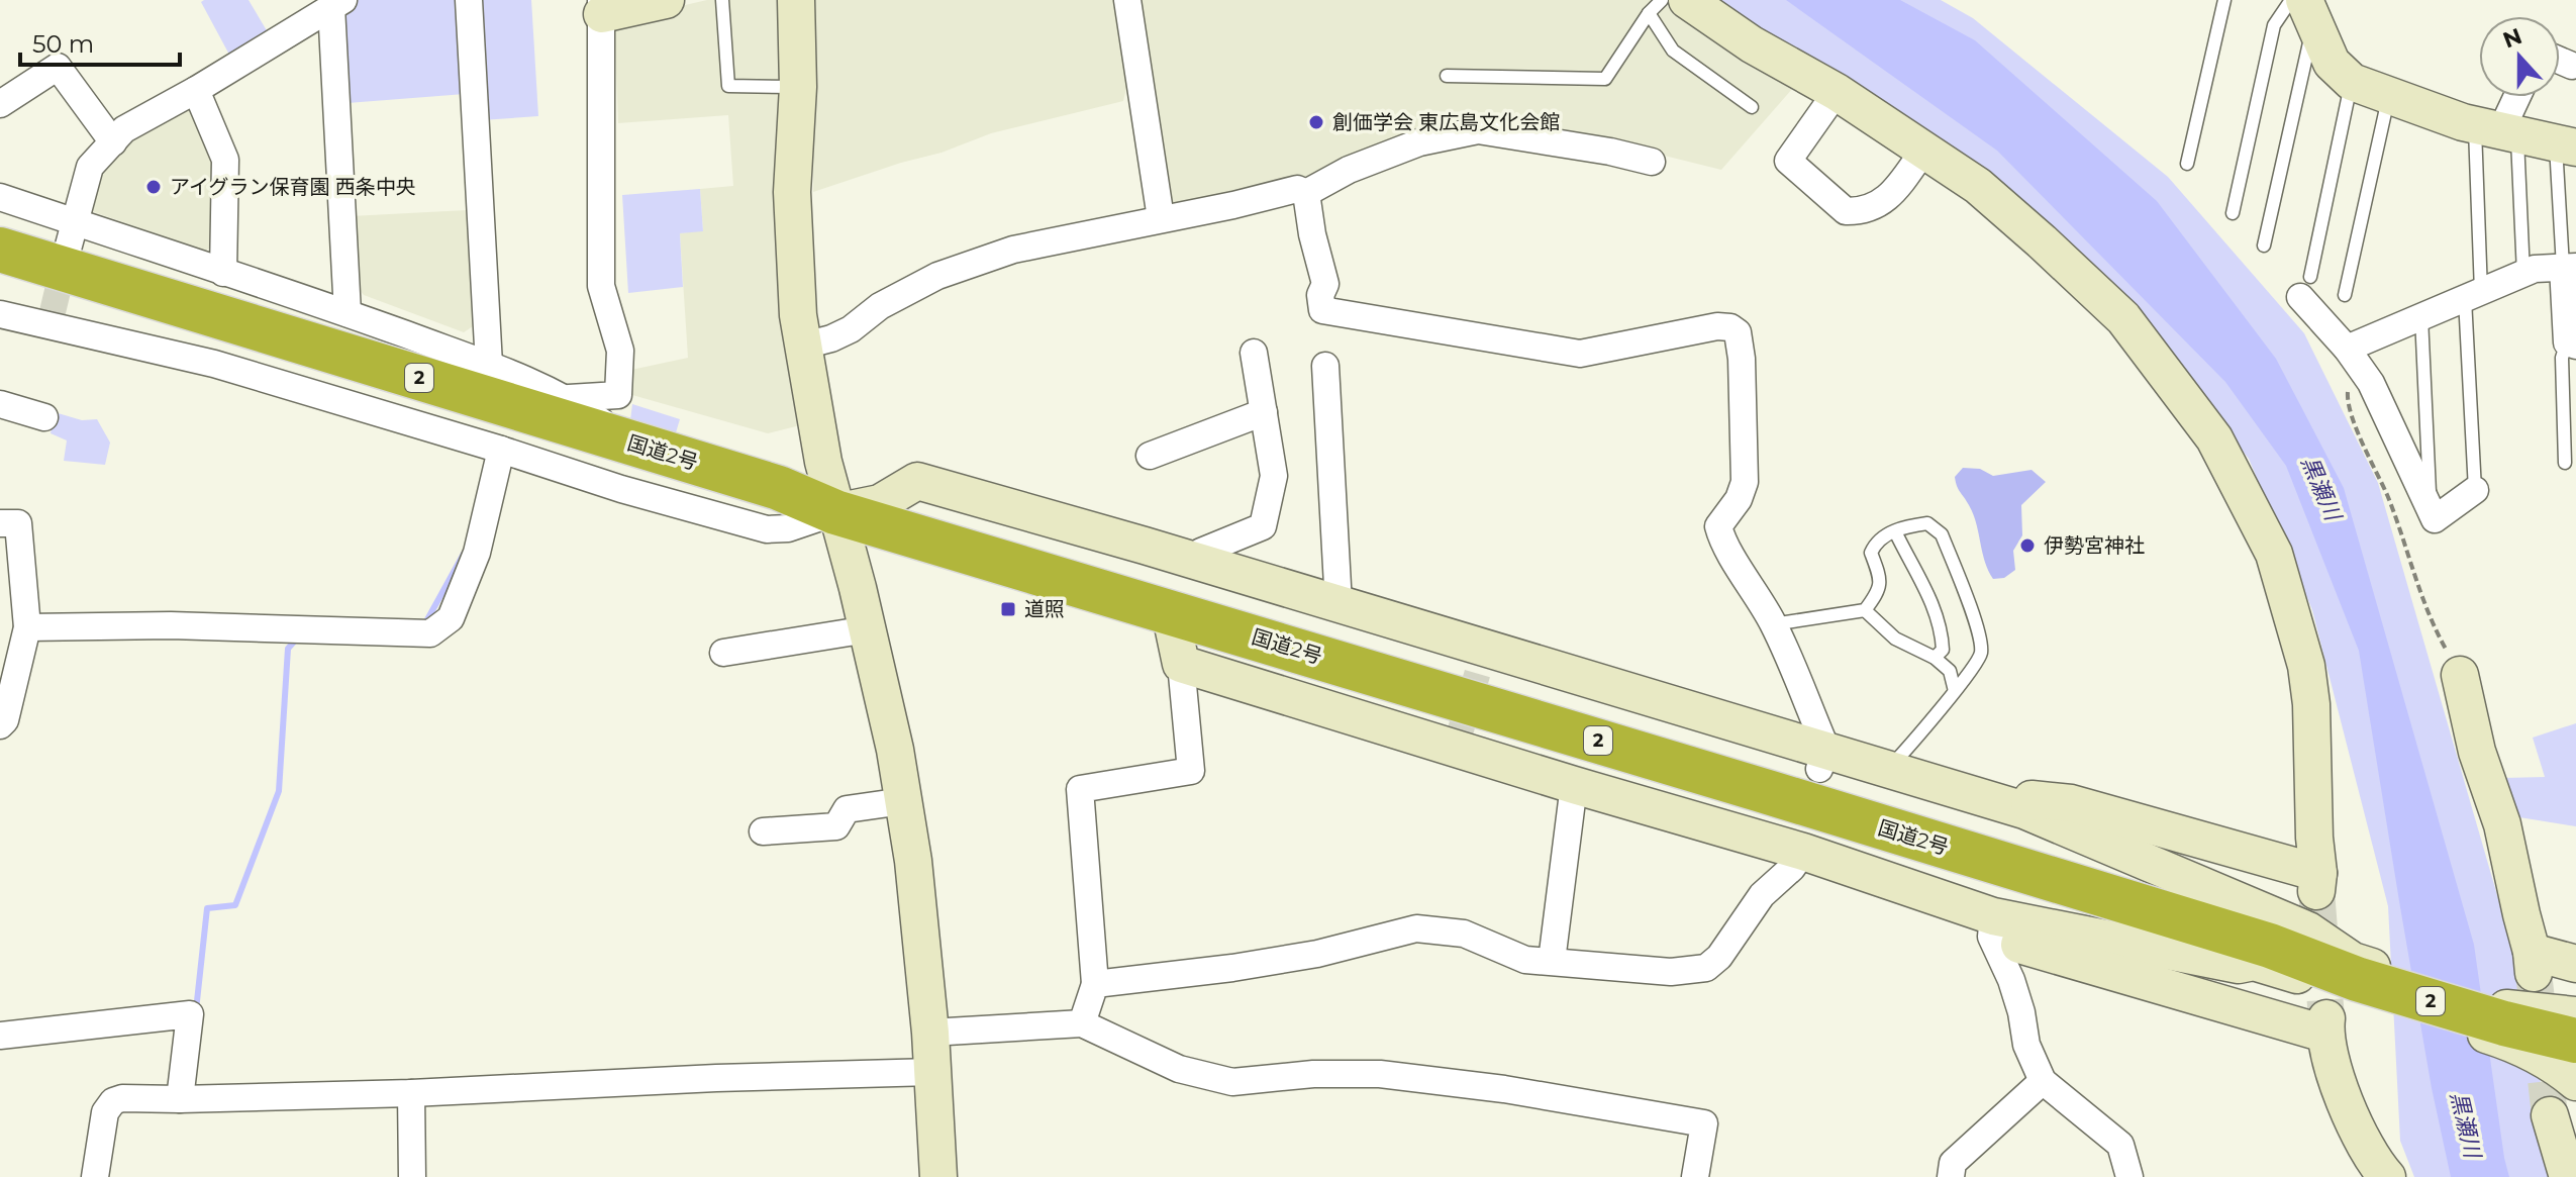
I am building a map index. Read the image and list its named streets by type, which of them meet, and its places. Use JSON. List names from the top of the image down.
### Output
{
  "streets": {
    "highway": ["2", "国道2号"]
  },
  "water": ["黒瀬川"],
  "places": {
    "other": ["創価学会 東広島文化会館", "アイグラン保育園 西条中央", "伊勢宮神社"],
    "transit": ["道照"]
  },
  "scale_bar": "50 m",
  "north": "top"
}
